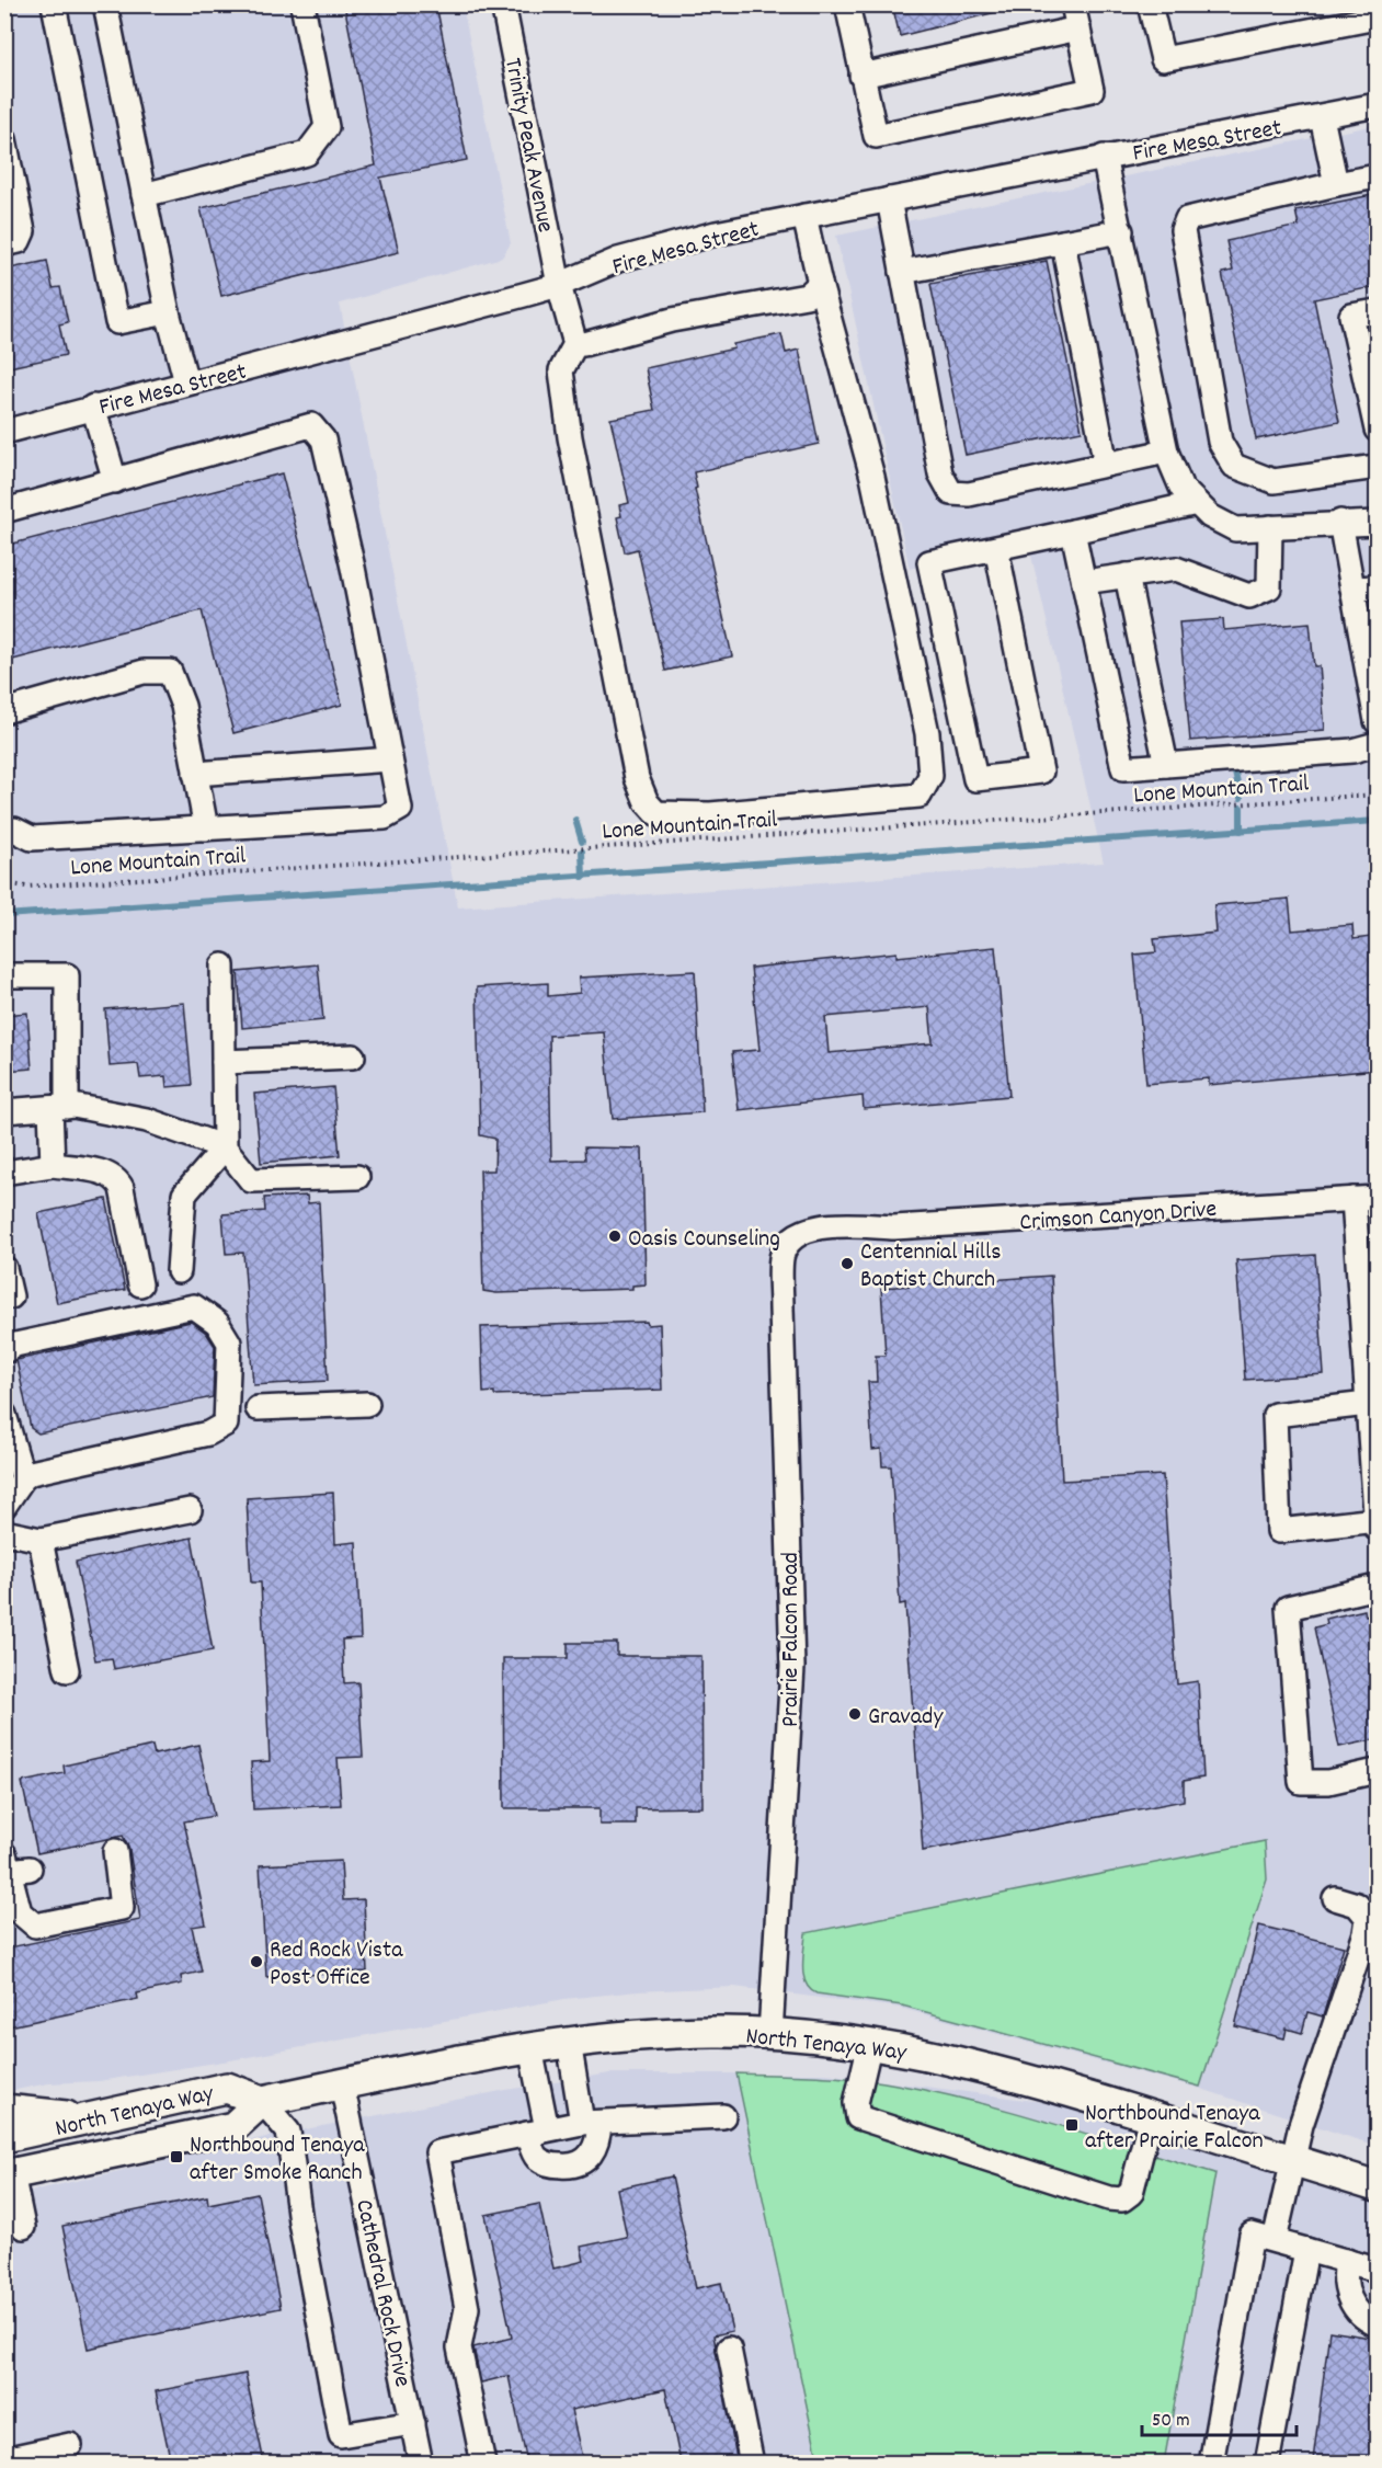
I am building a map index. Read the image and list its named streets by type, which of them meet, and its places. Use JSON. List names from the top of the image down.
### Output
{
  "streets": {
    "main road": ["North Tenaya Way"],
    "street": [
      "Fire Mesa Street",
      "Trinity Peak Avenue",
      "Crimson Canyon Drive",
      "Prairie Falcon Road",
      "Cathedral Rock Drive"
    ],
    "path": ["Lone Mountain Trail"]
  },
  "crossings": [
    ["Fire Mesa Street", "Trinity Peak Avenue"],
    ["Crimson Canyon Drive", "Prairie Falcon Road"],
    ["Prairie Falcon Road", "North Tenaya Way"],
    ["North Tenaya Way", "Cathedral Rock Drive"]
  ],
  "places": {
    "other": [
      "Oasis Counseling",
      "Centennial Hills Baptist Church",
      "Gravady",
      "Red Rock Vista Post Office"
    ],
    "transit": ["Northbound Tenaya after Prairie Falcon", "Northbound Tenaya after Smoke Ranch"]
  },
  "scale_bar": "50 m"
}
